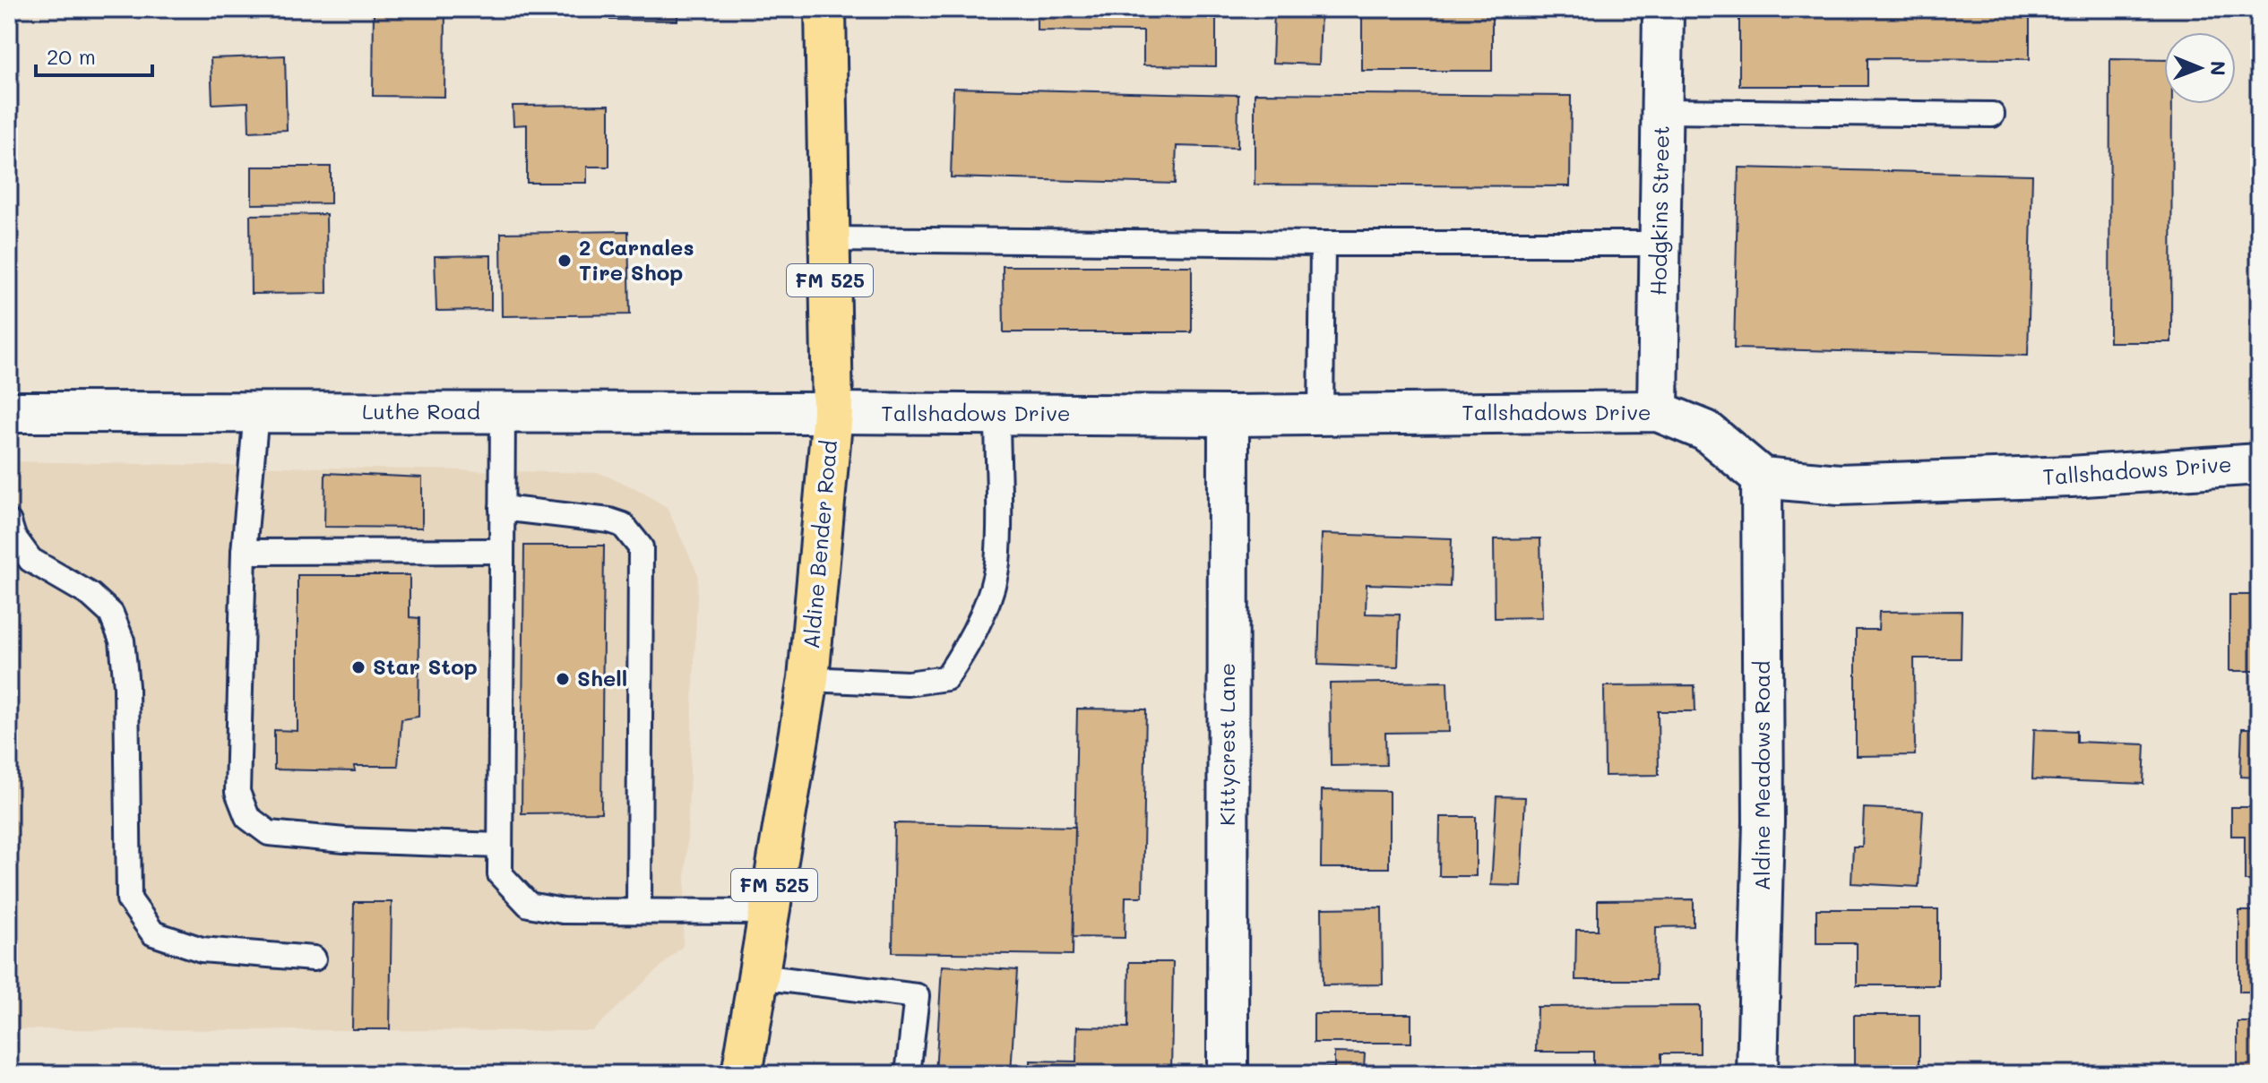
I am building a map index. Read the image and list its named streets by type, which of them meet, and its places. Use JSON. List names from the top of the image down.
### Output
{
  "streets": {
    "main road": ["FM 525", "Aldine Bender Road"],
    "street": [
      "Hodgkins Street",
      "Luthe Road",
      "Tallshadows Drive",
      "Kittycrest Lane",
      "Aldine Meadows Road"
    ]
  },
  "crossings": [
    ["Hodgkins Street", "Tallshadows Drive"],
    ["Luthe Road", "Tallshadows Drive"],
    ["Luthe Road", "Aldine Bender Road"],
    ["Tallshadows Drive", "Aldine Bender Road"],
    ["Tallshadows Drive", "Kittycrest Lane"],
    ["Tallshadows Drive", "Aldine Meadows Road"]
  ],
  "places": ["2 Carnales Tire Shop", "Star Stop", "Shell"],
  "scale_bar": "20 m",
  "north": "right"
}
